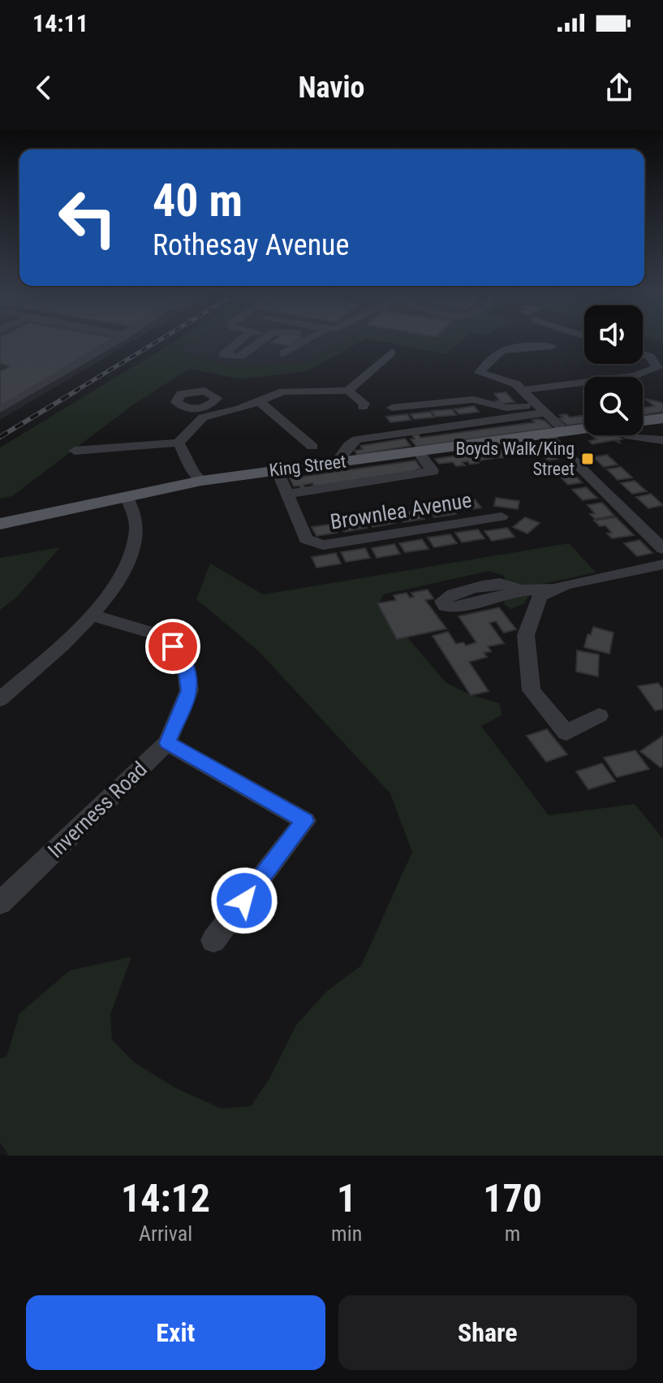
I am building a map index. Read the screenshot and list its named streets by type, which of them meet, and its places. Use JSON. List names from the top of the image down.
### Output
{
  "streets": {
    "main road": ["King Street"],
    "street": ["Brownlea Avenue", "Inverness Road"]
  },
  "crossings": [
    ["King Street", "Brownlea Avenue"]
  ],
  "places": {
    "transit": ["Boyds Walk/King Street"]
  },
  "page": {
    "status": "14:11",
    "header": "Navio",
    "turn": ["40 m", "Rothesay Avenue"],
    "eta": [
      "14:12",
      "Arrival",
      "1",
      "min",
      "170",
      "m"
    ],
    "buttons": ["Exit", "Share"]
  }
}
